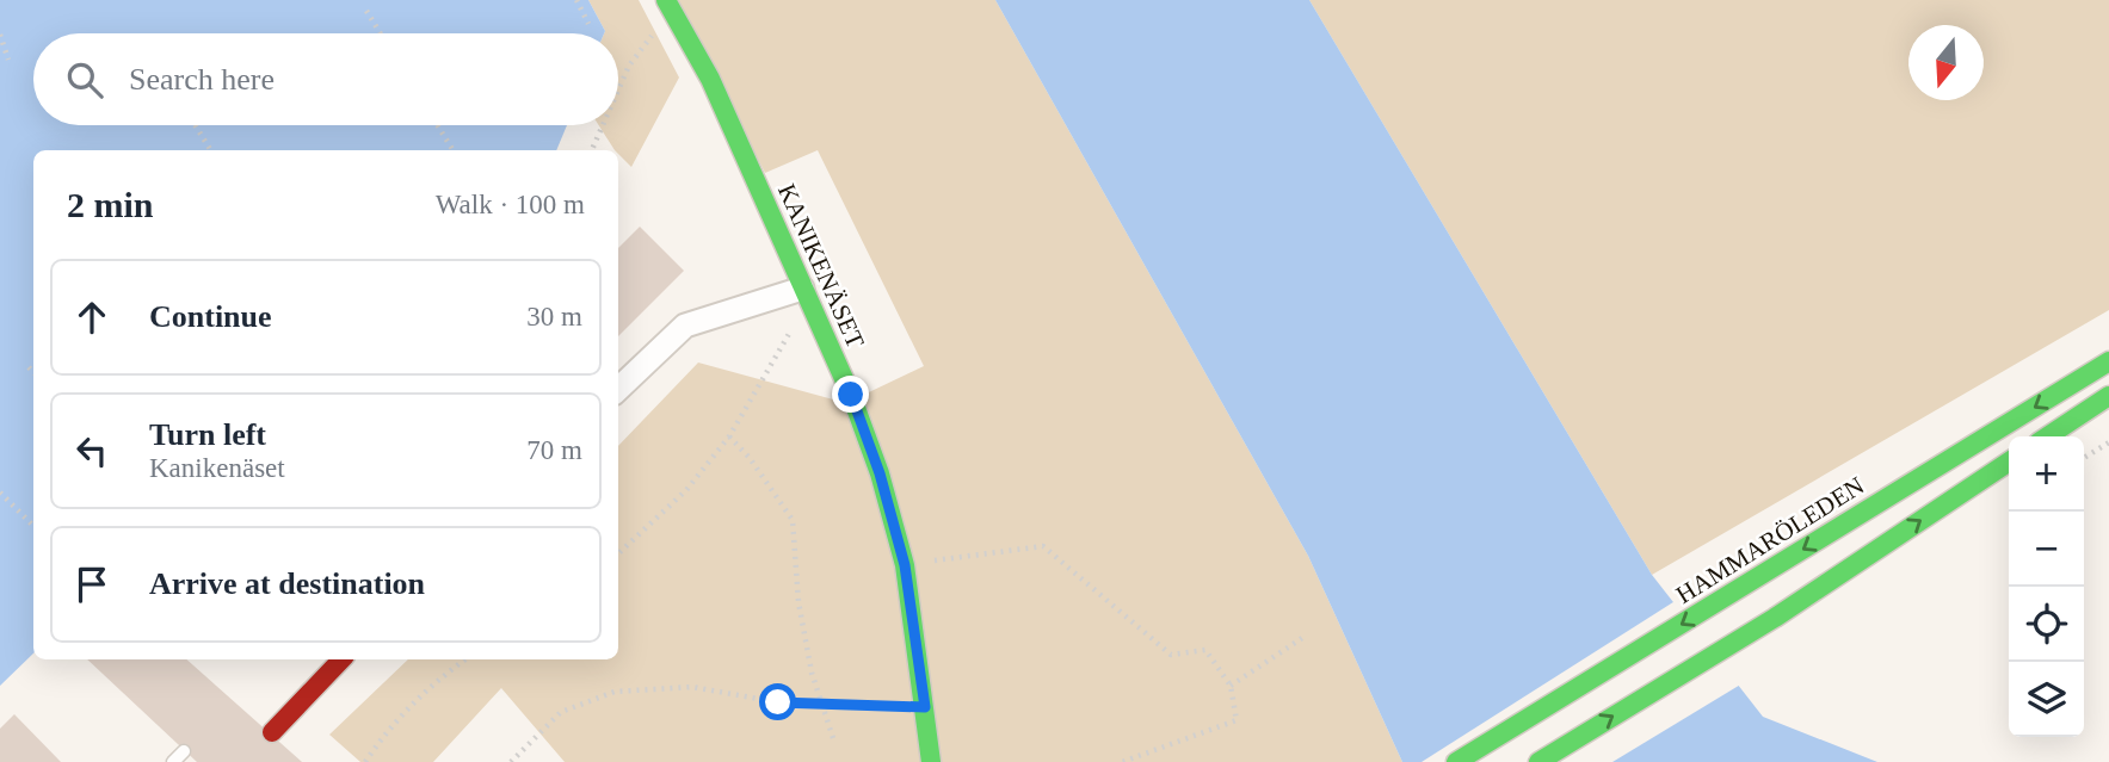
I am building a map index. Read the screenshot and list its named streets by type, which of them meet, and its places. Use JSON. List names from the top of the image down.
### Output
{
  "streets": {
    "main road": ["KANIKENÄSET", "HAMMARÖLEDEN"]
  },
  "north": "bottom",
  "page": {
    "search": "Search here",
    "heading": ["2 min", "Walk · 100 m"],
    "list": [
      ["Continue", "30 m"],
      ["Turn left", "Kanikenäset", "70 m"],
      "Arrive at destination"
    ],
    "map_buttons": ["+", "−"]
  }
}
